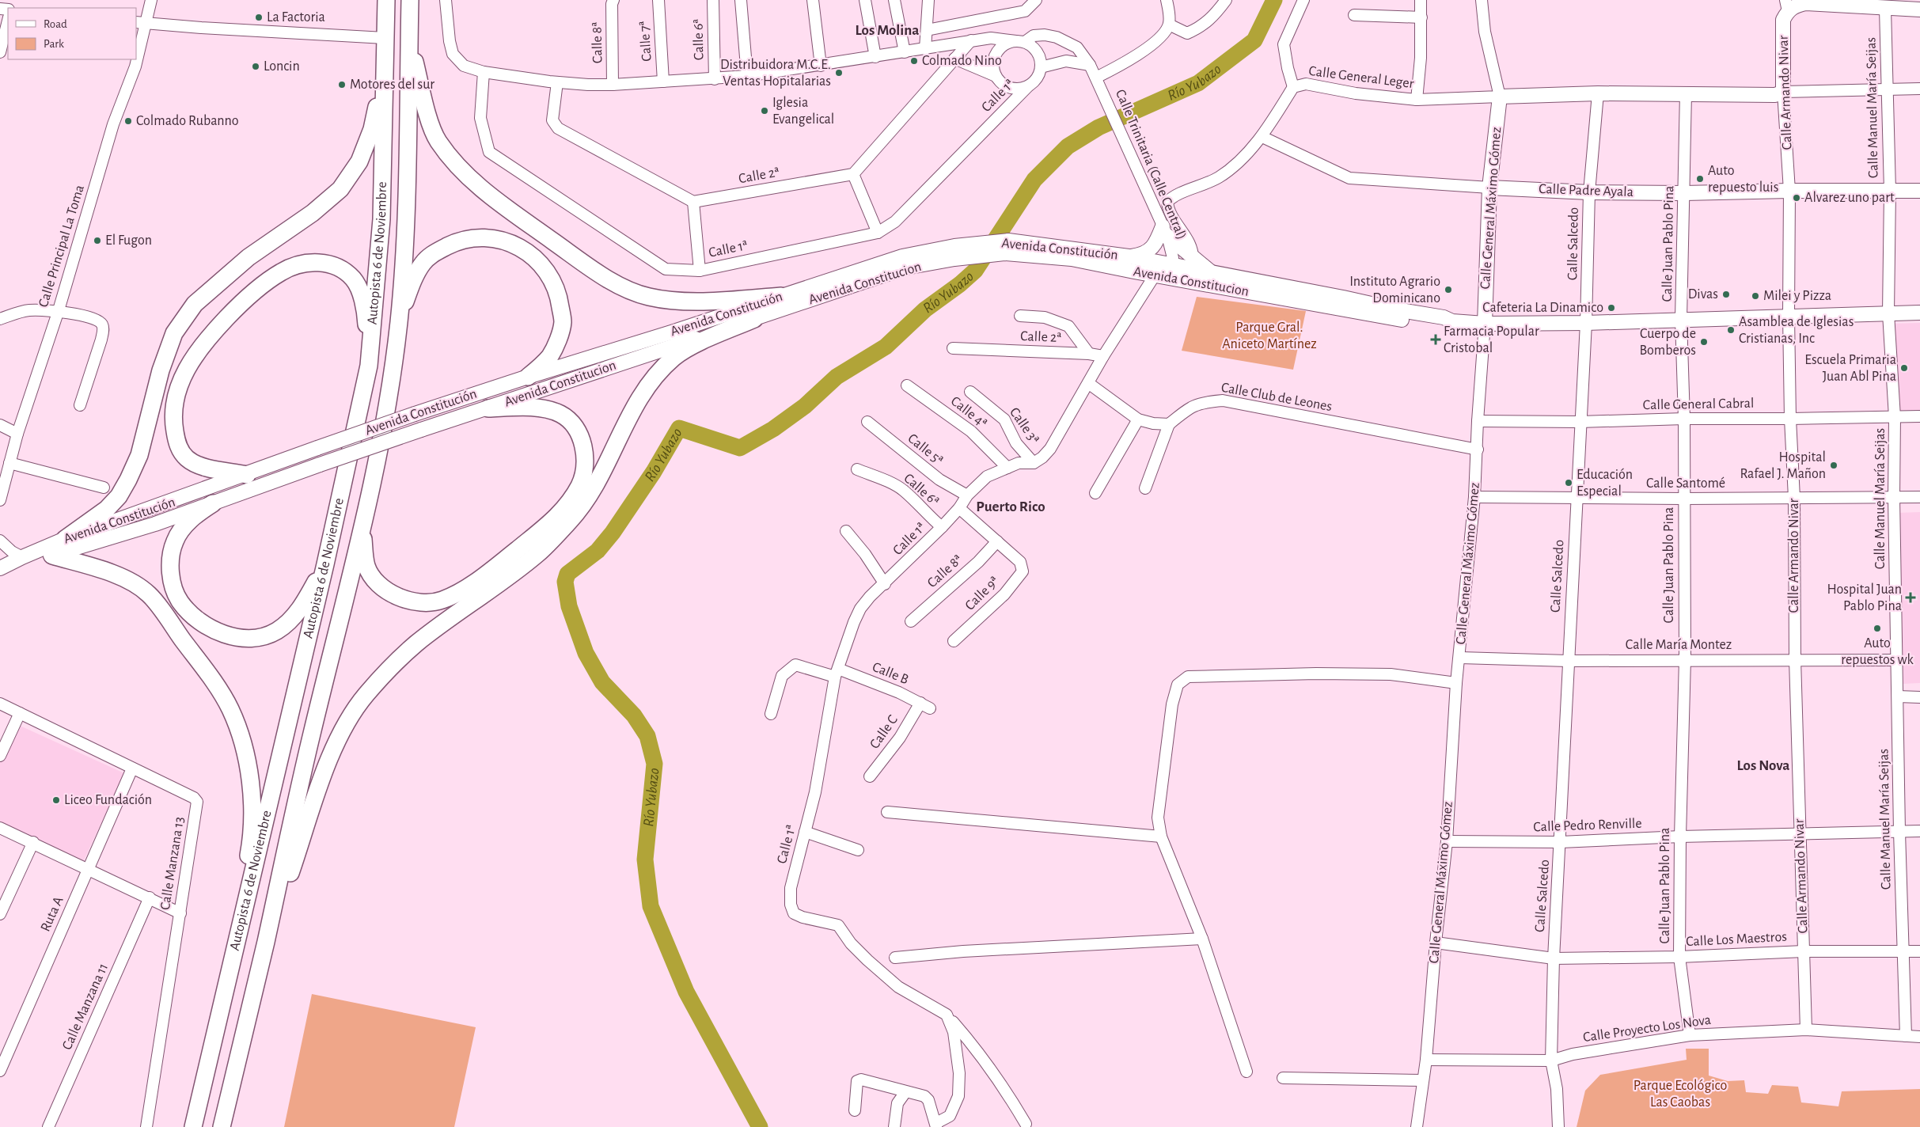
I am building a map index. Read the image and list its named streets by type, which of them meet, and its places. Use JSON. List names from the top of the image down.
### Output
{
  "streets": {
    "highway": ["Autopista 6 de Noviembre"],
    "main road": [
      "Calle Armando Nivar",
      "Calle Padre Ayala",
      "Calle General Máximo Gómez",
      "Avenida Constitución",
      "Avenida Constitucion"
    ],
    "street": [
      "Calle 6ª",
      "Calle 7ª",
      "Calle 8ª",
      "Calle General Leger",
      "Calle 1ª",
      "Calle Manuel María Seijas",
      "Calle Trinitaria (Calle Central)",
      "Calle 2ª",
      "Calle Salcedo",
      "Calle Juan Pablo Pina",
      "Calle Principal La Toma",
      "Calle Club de Leones",
      "Calle General Cabral",
      "Calle 4ª",
      "Calle 3ª",
      "Calle 5ª",
      "Calle Santomé",
      "Calle 9ª",
      "Calle María Montez",
      "Calle B",
      "Calle C",
      "Calle Pedro Renville",
      "Calle Manzana 13",
      "Ruta A",
      "Calle Los Maestros",
      "Calle Manzana 11",
      "Calle Proyecto Los Nova"
    ]
  },
  "crossings": [
    ["Calle 6ª", "Calle 1ª"],
    ["Calle 6ª", "Calle Trinitaria (Calle Central)"],
    ["Calle 7ª", "Calle Trinitaria (Calle Central)"],
    ["Calle 8ª", "Calle Trinitaria (Calle Central)"],
    ["Calle 8ª", "Calle 9ª"],
    ["Calle General Leger", "Calle Padre Ayala"],
    ["Calle General Leger", "Calle General Máximo Gómez"],
    ["Calle General Leger", "Avenida Constitución"],
    ["Calle Armando Nivar", "Calle Padre Ayala"],
    ["Calle Armando Nivar", "Calle General Cabral"],
    ["Calle Armando Nivar", "Calle Santomé"],
    ["Calle Armando Nivar", "Calle María Montez"],
    ["Calle Armando Nivar", "Calle Pedro Renville"],
    ["Calle Armando Nivar", "Calle Los Maestros"],
    ["Calle Armando Nivar", "Calle Proyecto Los Nova"],
    ["Calle 1ª", "Calle Trinitaria (Calle Central)"],
    ["Calle 1ª", "Calle 4ª"],
    ["Calle 1ª", "Calle 3ª"],
    ["Calle 1ª", "Calle 5ª"],
    ["Calle 1ª", "Calle B"],
    ["Calle Manuel María Seijas", "Calle Padre Ayala"],
    ["Calle Manuel María Seijas", "Calle General Cabral"],
    ["Calle Manuel María Seijas", "Calle Santomé"],
    ["Calle Manuel María Seijas", "Calle María Montez"],
    ["Calle Manuel María Seijas", "Calle Pedro Renville"],
    ["Calle Manuel María Seijas", "Calle Los Maestros"],
    ["Calle Manuel María Seijas", "Calle Proyecto Los Nova"],
    ["Calle Trinitaria (Calle Central)", "Avenida Constitución"],
    ["Calle Trinitaria (Calle Central)", "Avenida Constitucion"],
    ["Calle Padre Ayala", "Calle General Máximo Gómez"],
    ["Calle Padre Ayala", "Calle Salcedo"],
    ["Calle Padre Ayala", "Calle Juan Pablo Pina"],
    ["Calle General Máximo Gómez", "Calle Club de Leones"],
    ["Calle General Máximo Gómez", "Calle General Cabral"],
    ["Calle General Máximo Gómez", "Calle Santomé"],
    ["Calle General Máximo Gómez", "Calle María Montez"],
    ["Calle General Máximo Gómez", "Calle Pedro Renville"],
    ["Calle General Máximo Gómez", "Calle Los Maestros"],
    ["Calle General Máximo Gómez", "Calle Proyecto Los Nova"],
    ["Calle Salcedo", "Calle General Cabral"],
    ["Calle Salcedo", "Calle Santomé"],
    ["Calle Salcedo", "Calle María Montez"],
    ["Calle Salcedo", "Calle Pedro Renville"],
    ["Calle Salcedo", "Calle Los Maestros"],
    ["Calle Salcedo", "Calle Proyecto Los Nova"],
    ["Calle Juan Pablo Pina", "Calle General Cabral"],
    ["Calle Juan Pablo Pina", "Calle Santomé"],
    ["Calle Juan Pablo Pina", "Calle María Montez"],
    ["Calle Juan Pablo Pina", "Calle Pedro Renville"],
    ["Calle Juan Pablo Pina", "Calle Los Maestros"],
    ["Calle Juan Pablo Pina", "Calle Proyecto Los Nova"],
    ["Avenida Constitución", "Avenida Constitucion"],
    ["Calle B", "Calle C"],
    ["Calle Manzana 13", "Ruta A"]
  ],
  "districts": ["Los Molina", "Puerto Rico", "Los Nova"],
  "water": ["Río Yubazo"],
  "parks": ["Parque Gral. Aniceto Martínez", "Parque Ecológico Las Caobas"],
  "places": {
    "other": [
      "La Factoria",
      "Colmado Nino",
      "Loncin",
      "Distribuidora M.C.E. Ventas Hopitalarias",
      "Motores del sur",
      "Iglesia Evangelical",
      "Colmado Rubanno",
      "Auto repuesto luis",
      "Alvarez uno part",
      "El Fugon",
      "Instituto Agrario Dominicano",
      "Divas",
      "Milei y Pizza",
      "Cafeteria La Dinamico",
      "Asamblea de Iglesias Cristianas, Inc",
      "Cuerpo de Bomberos",
      "Escuela Primaria Juan Abl Pina",
      "Hospital Rafael J. Mañon",
      "Educación Especial",
      "Auto repuestos wk",
      "Liceo Fundación"
    ],
    "health": ["Farmacia Popular Cristobal", "Hospital Juan Pablo Pina"]
  },
  "legend": ["Road", "Park"]
}
